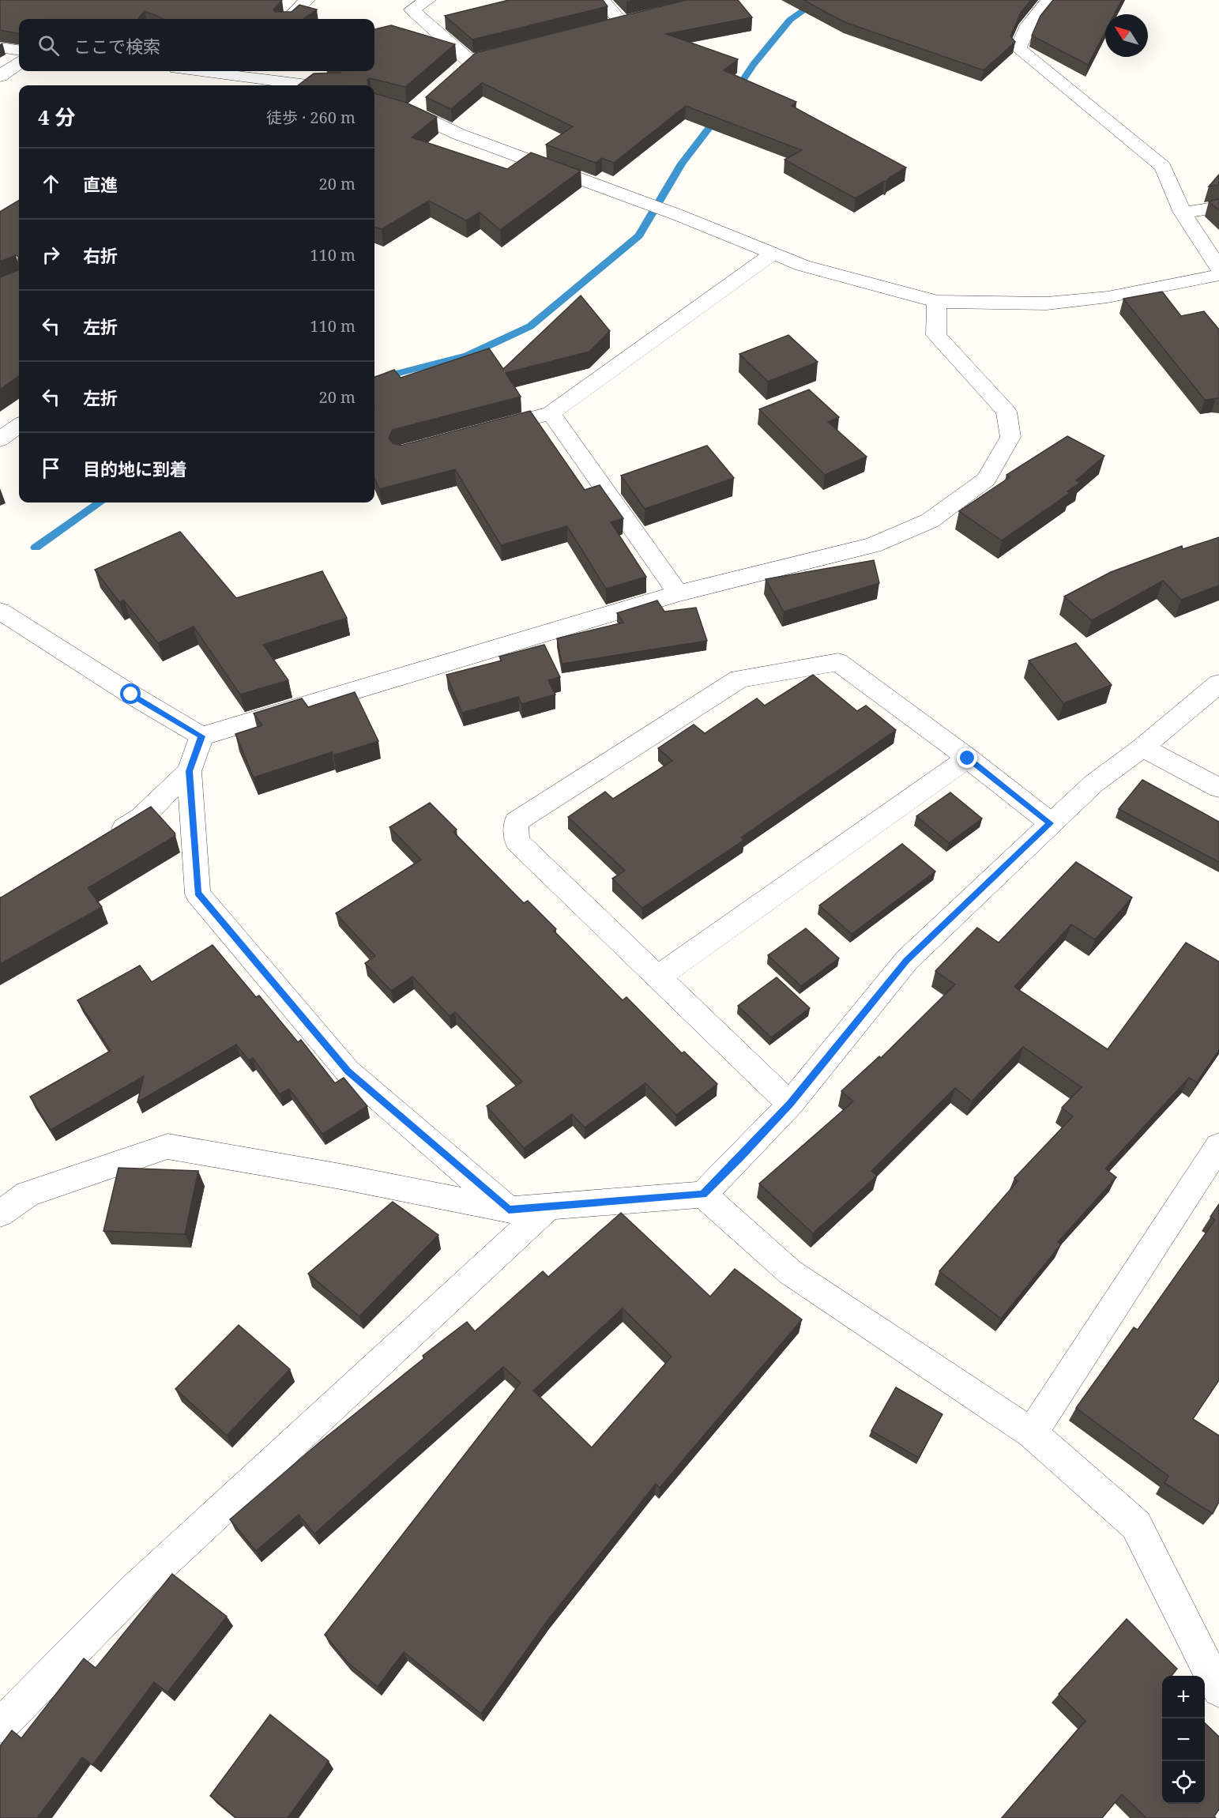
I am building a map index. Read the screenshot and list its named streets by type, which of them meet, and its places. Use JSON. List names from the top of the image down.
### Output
{
  "north": "top left",
  "page": {
    "search": "ここで検索",
    "heading": ["4 分", "徒歩 · 260 m"],
    "list": [
      ["直進", "20 m"],
      ["右折", "110 m"],
      ["左折", "110 m"],
      ["左折", "20 m"],
      "目的地に到着"
    ],
    "map_buttons": ["+", "−"]
  }
}
